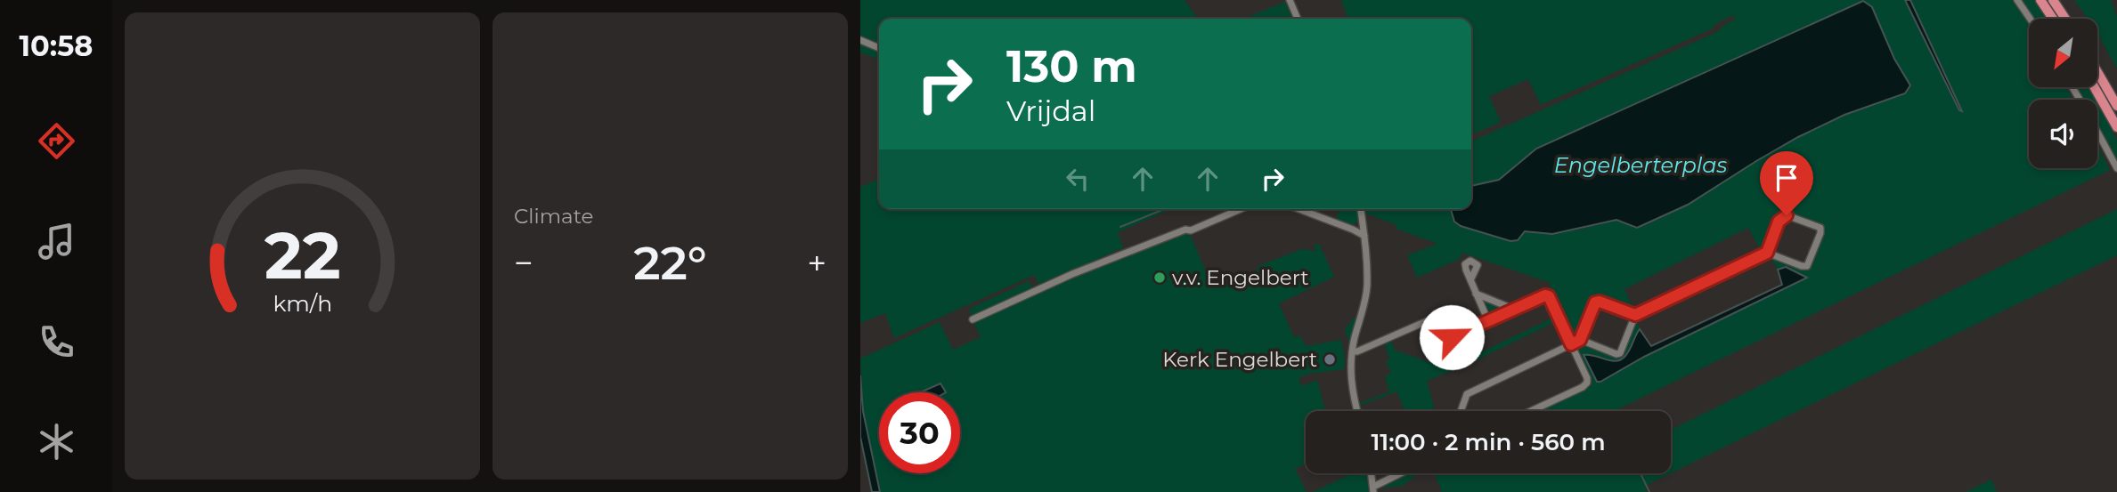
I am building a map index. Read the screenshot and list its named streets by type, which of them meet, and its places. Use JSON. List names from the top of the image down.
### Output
{
  "water": ["Engelberterplas"],
  "places": ["v.v. Engelbert", "Kerk Engelbert"],
  "north": "bottom left",
  "page": {
    "tabs": "10:58",
    "tile": "Climate",
    "turn": ["130 m", "Vrijdal"],
    "heat": ["−", "22°", "+"],
    "limit": "30",
    "trip": "11:00 · 2 min · 560 m",
    "gauge": ["22", "km/h"]
  }
}
